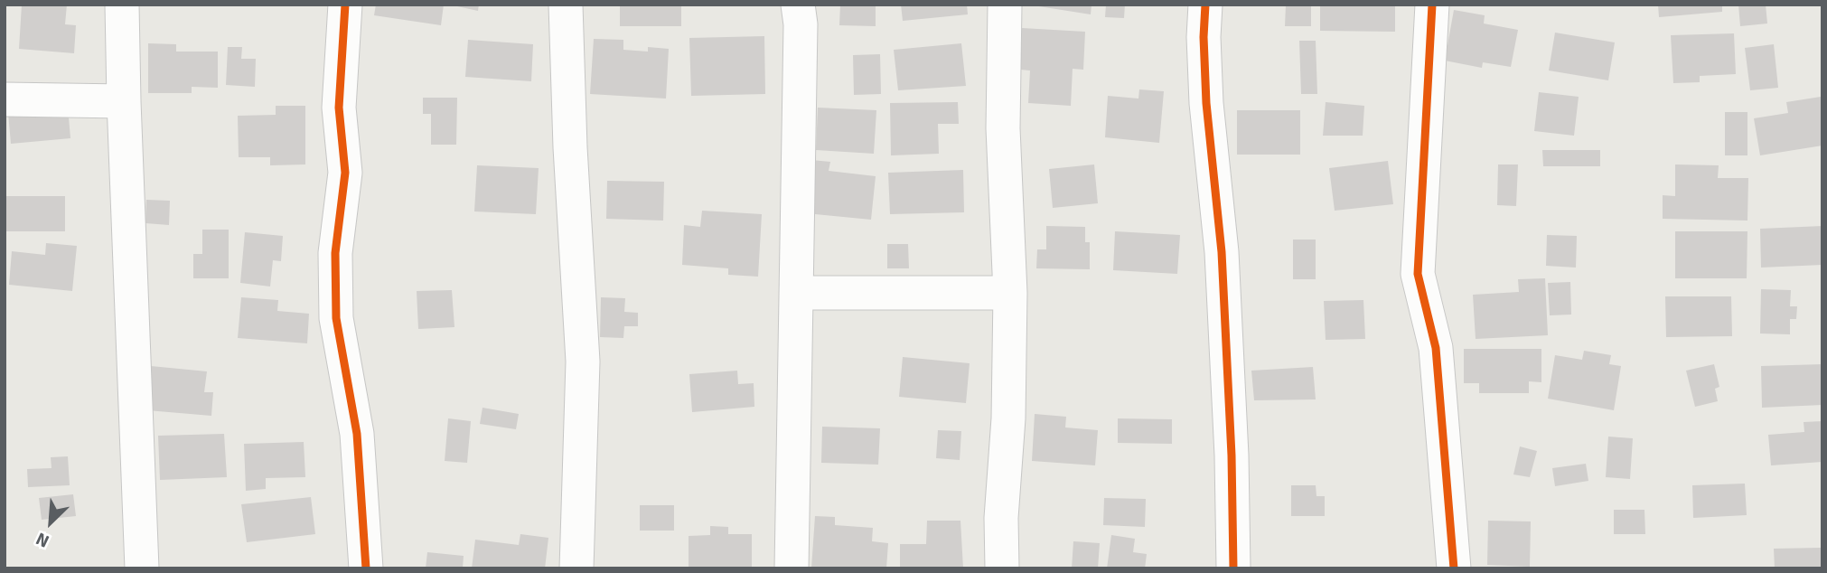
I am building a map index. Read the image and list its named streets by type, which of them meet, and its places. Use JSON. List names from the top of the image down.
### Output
{
  "north": "bottom left"
}
